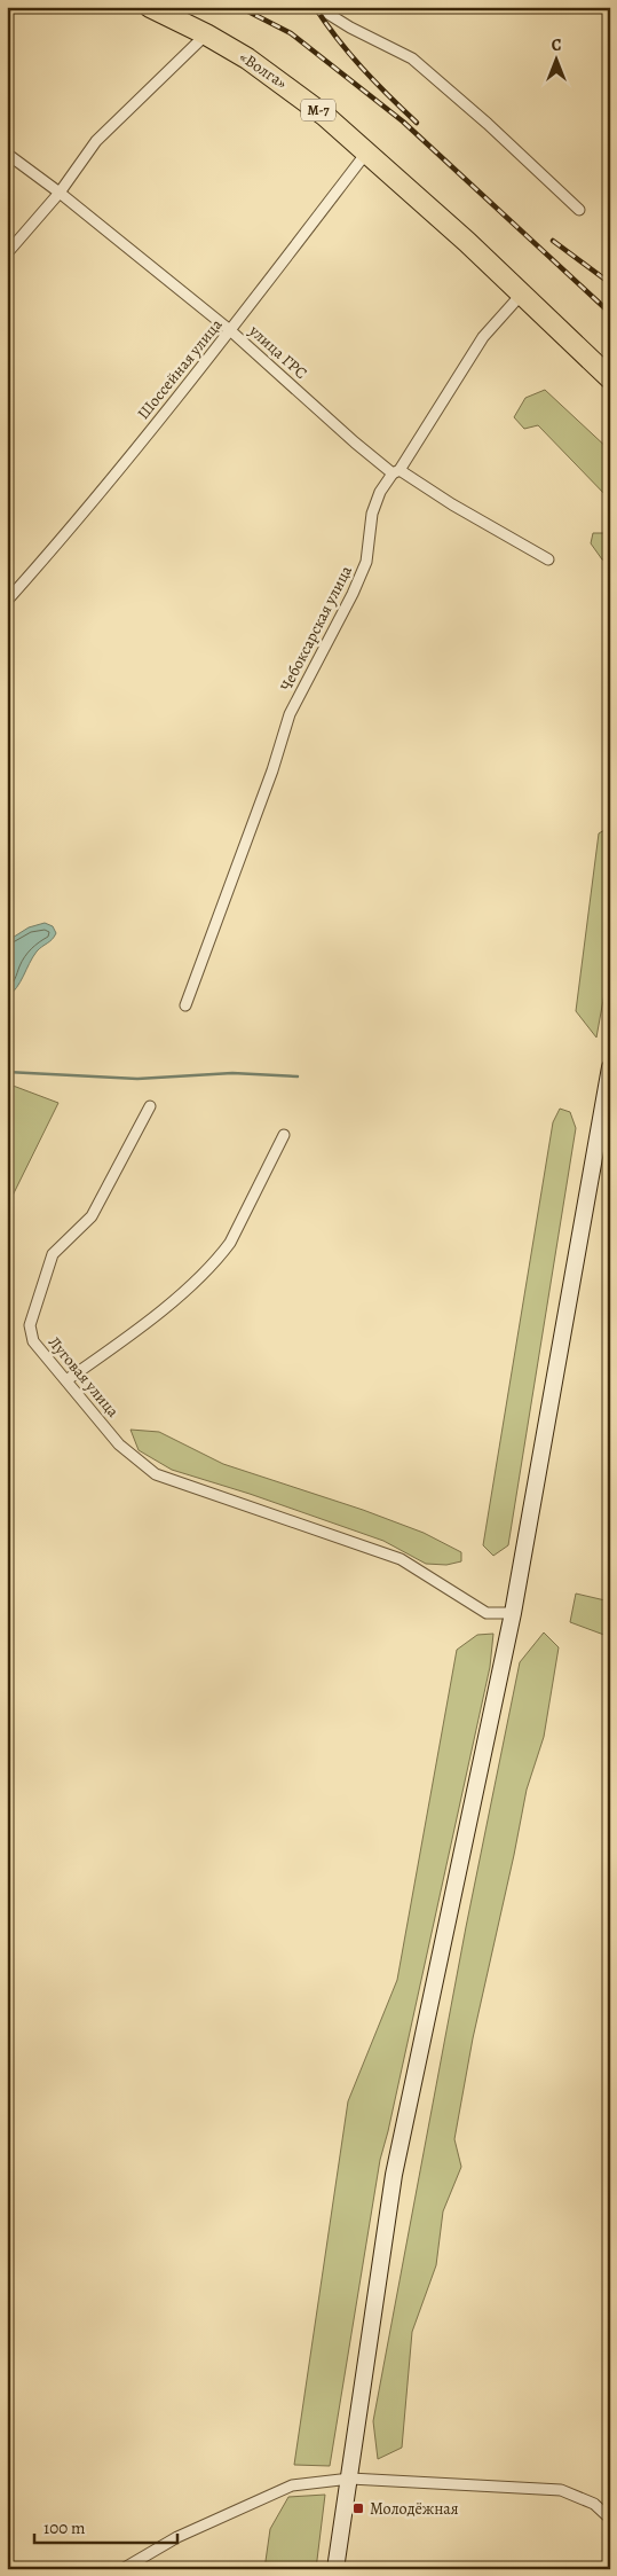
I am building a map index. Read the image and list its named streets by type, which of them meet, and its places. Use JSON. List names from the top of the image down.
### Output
{
  "streets": {
    "highway": ["«Волга»", "М-7"],
    "street": [
      "улица ГРС",
      "Шоссейная улица",
      "Чебоксарская улица",
      "Луговая улица"
    ]
  },
  "crossings": [
    ["«Волга»", "Шоссейная улица"],
    ["«Волга»", "Чебоксарская улица"],
    ["улица ГРС", "Шоссейная улица"],
    ["улица ГРС", "Чебоксарская улица"]
  ],
  "places": {
    "transit": ["Молодёжная"]
  },
  "scale_bar": "100 m",
  "north": "top"
}
